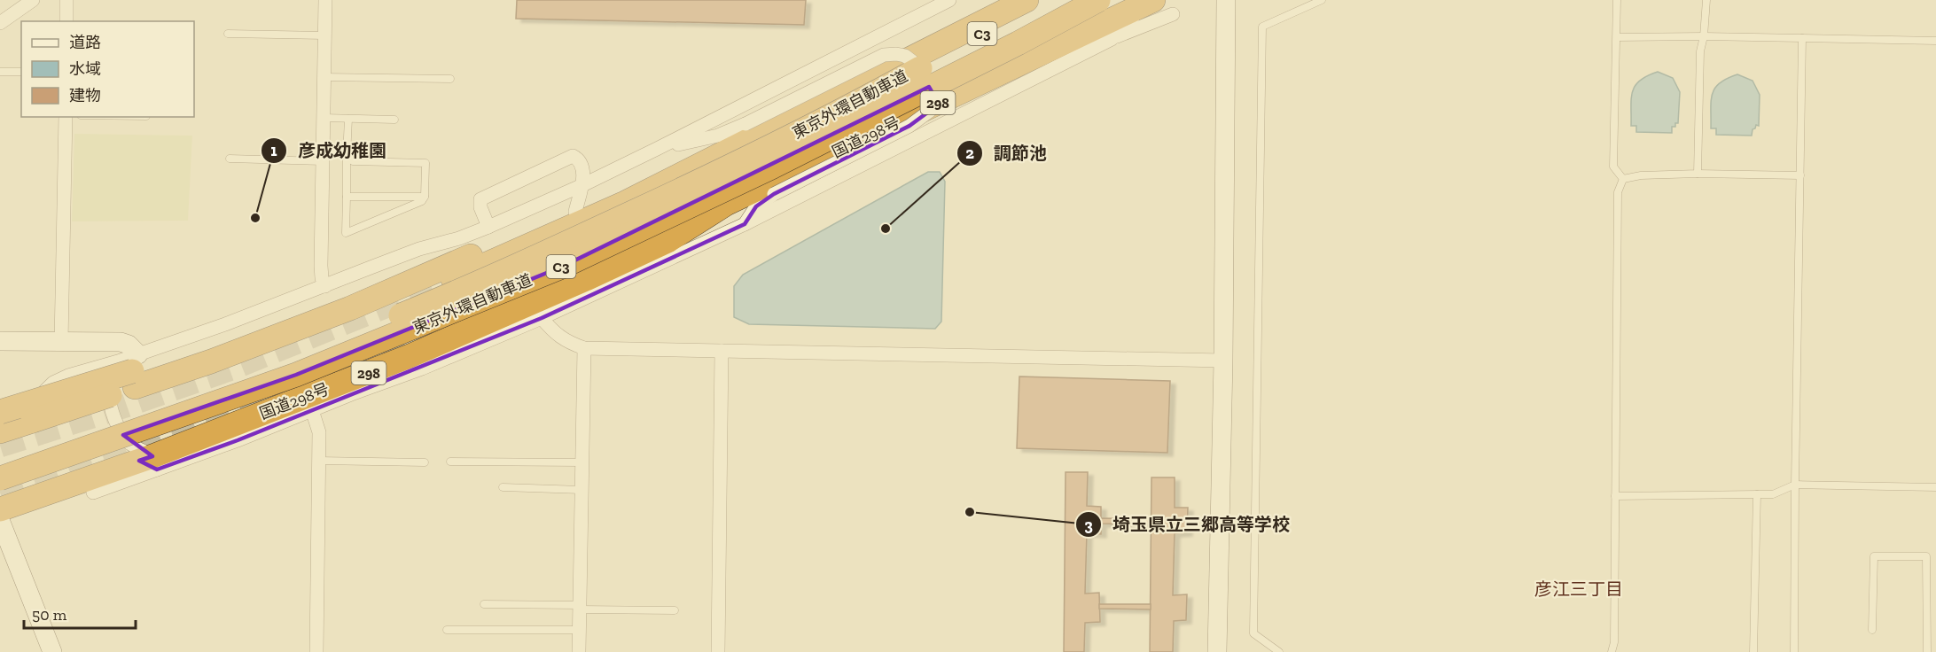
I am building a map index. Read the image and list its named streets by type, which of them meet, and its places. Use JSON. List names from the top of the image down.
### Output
{
  "streets": {
    "highway": [
      "C3",
      "298",
      "東京外環自動車道",
      "国道298号"
    ]
  },
  "districts": ["彦江三丁目"],
  "places": ["彦成幼稚園", "調節池", "埼玉県立三郷高等学校"],
  "legend": ["道路", "水域", "建物"],
  "scale_bar": "50 m"
}
